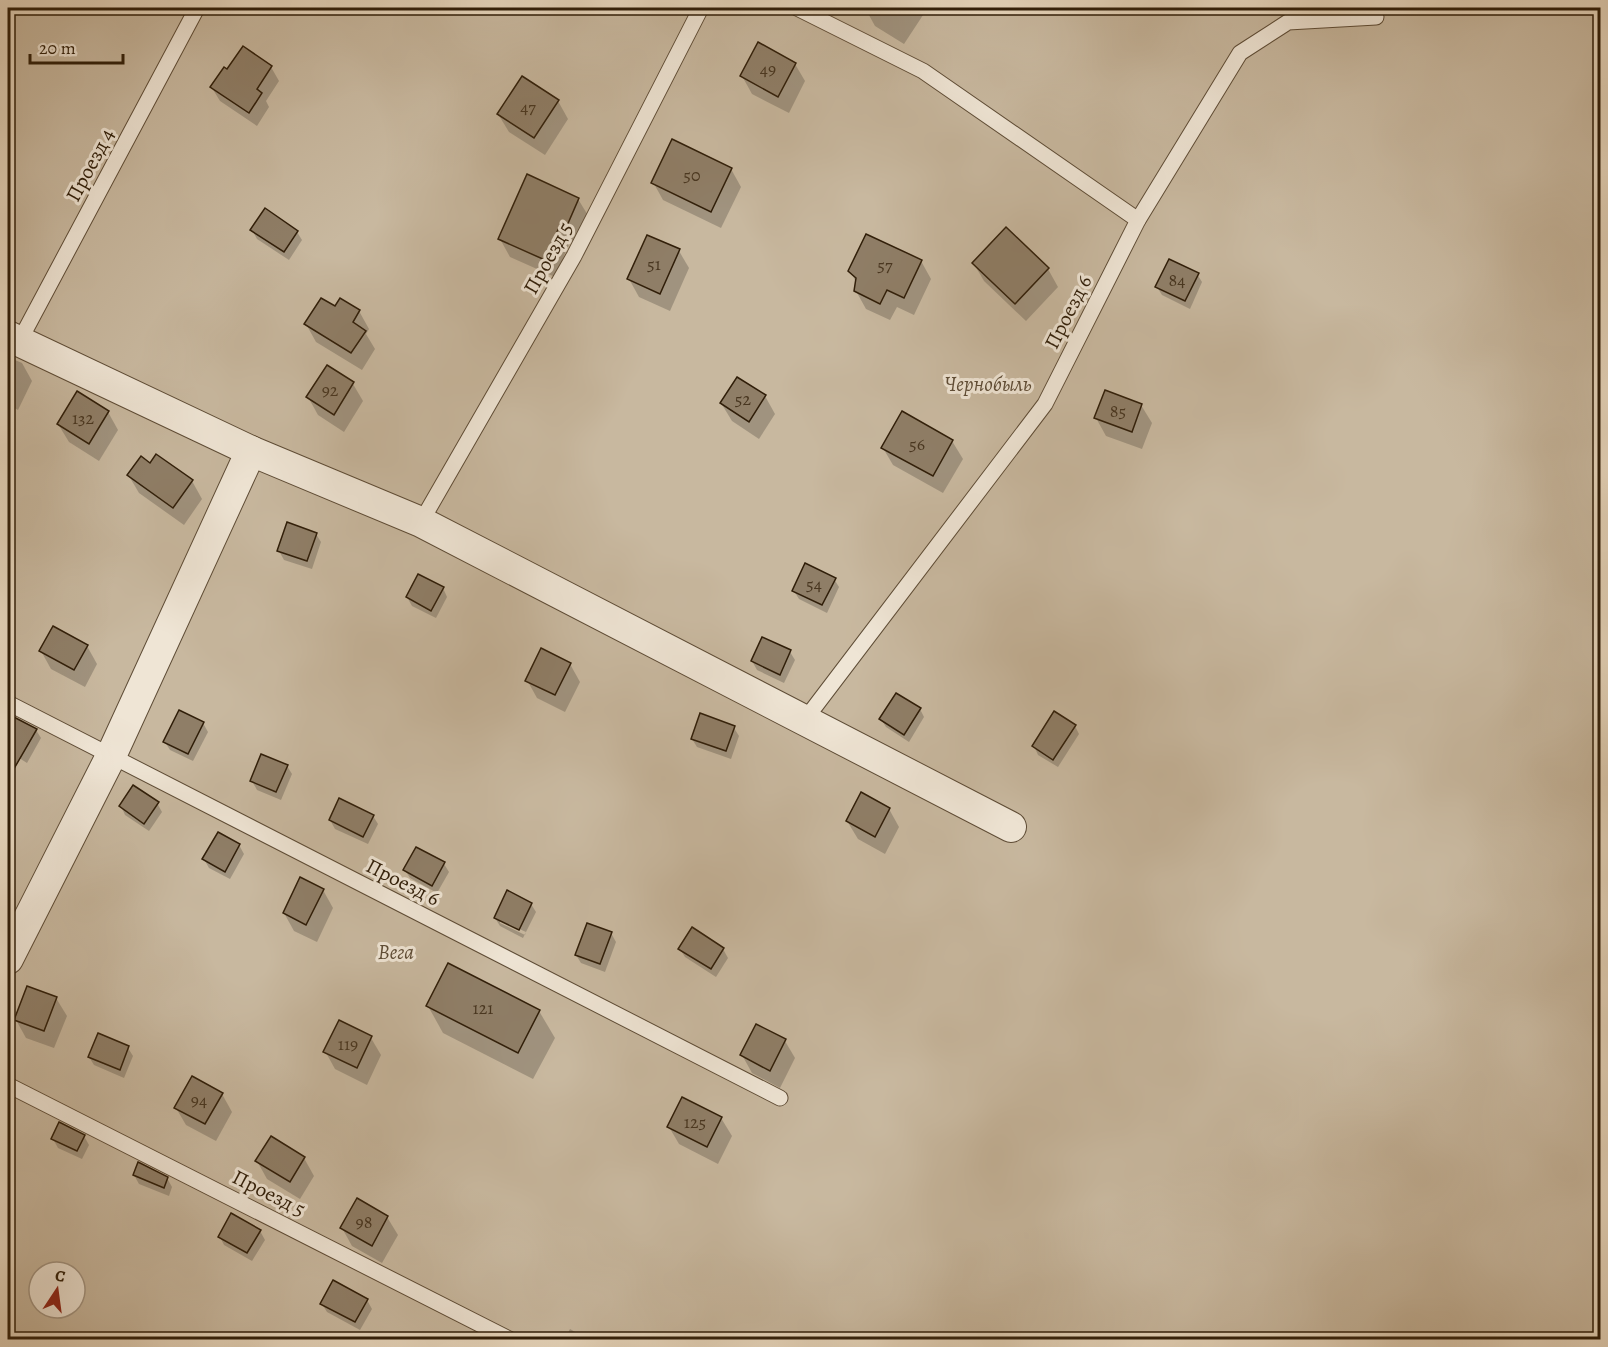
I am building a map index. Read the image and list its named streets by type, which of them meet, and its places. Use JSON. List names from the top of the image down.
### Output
{
  "streets": {
    "lane": ["Проезд 4", "Проезд 5", "Проезд 6"]
  },
  "parks": ["Чернобыль", "Вега"],
  "house_numbers": [
    "49",
    "47",
    "50",
    "51",
    "57",
    "84",
    "92",
    "52",
    "85",
    "132",
    "56",
    "54",
    "121",
    "119",
    "94",
    "125",
    "98"
  ],
  "scale_bar": "20 m",
  "north": "top"
}
